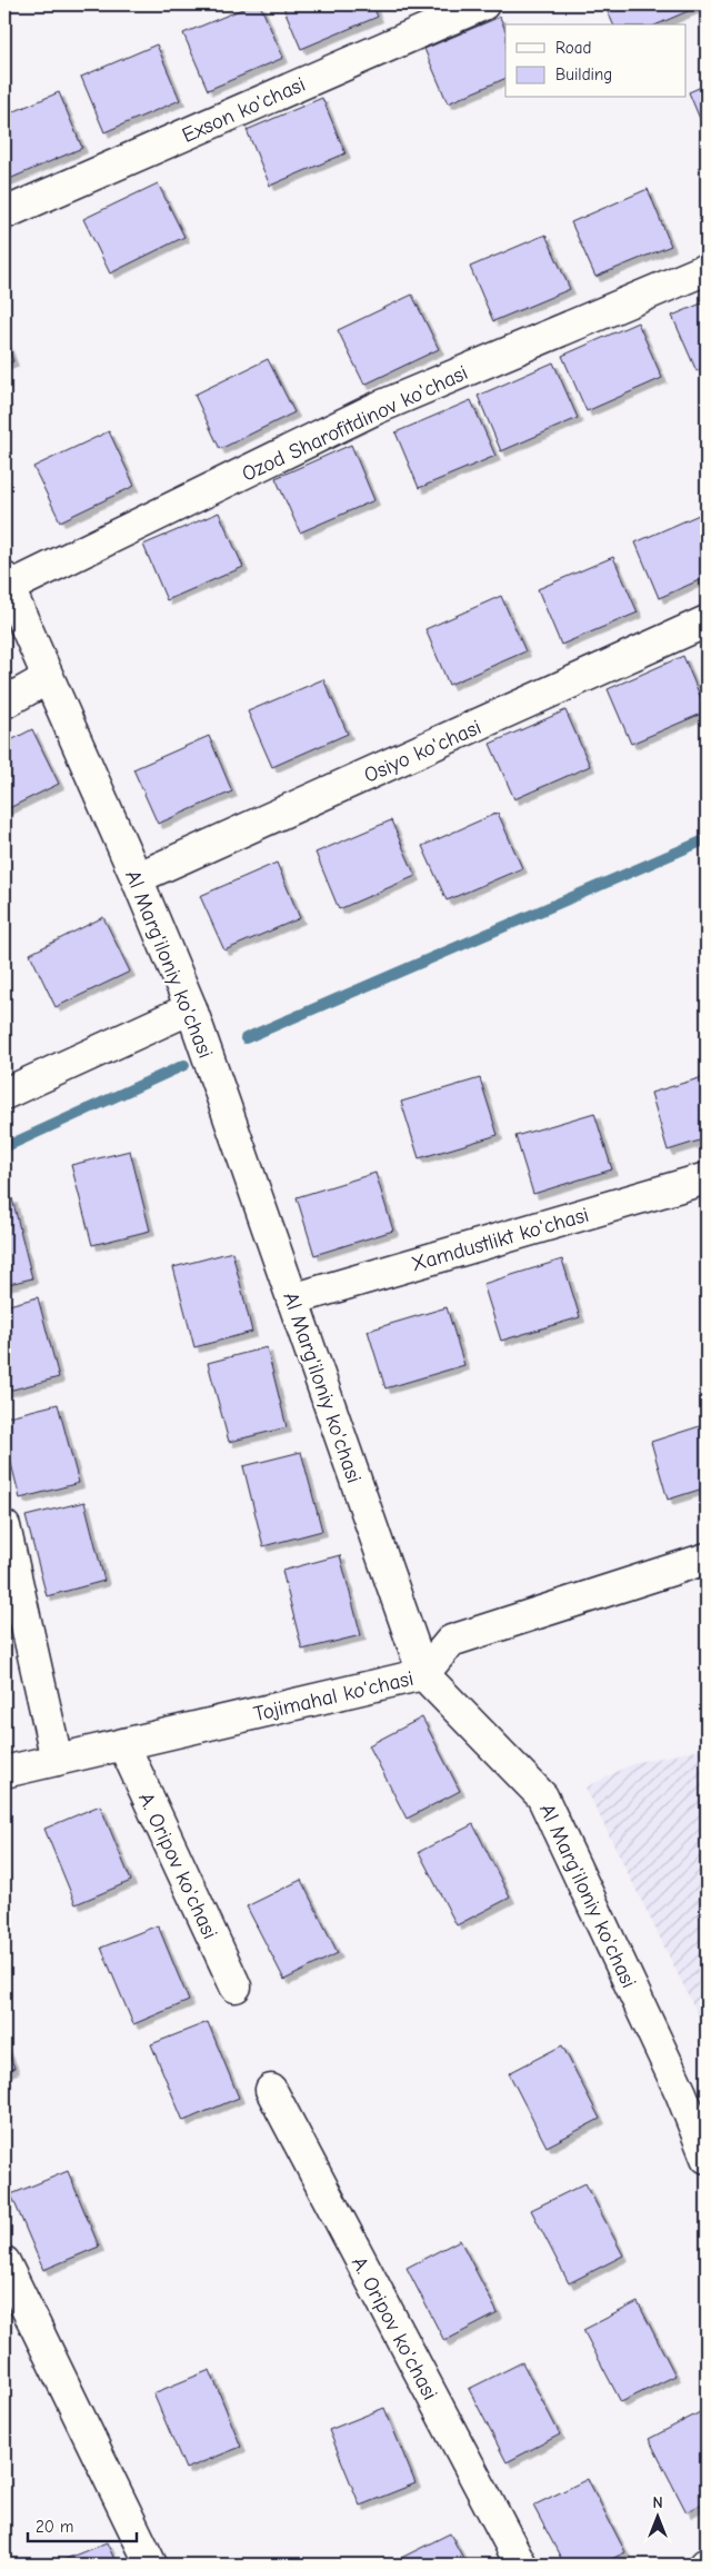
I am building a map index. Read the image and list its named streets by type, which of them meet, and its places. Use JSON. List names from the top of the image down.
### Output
{
  "streets": {
    "street": [
      "Exson ko'chasi",
      "Ozod Sharofitdinov ko'chasi",
      "Osiyo ko'chasi",
      "Al Marg'iloniy ko'chasi",
      "Xamdustlikt ko'chasi",
      "Tojimahal ko'chasi",
      "A. Oripov ko'chasi"
    ]
  },
  "crossings": [
    ["Ozod Sharofitdinov ko'chasi", "Al Marg'iloniy ko'chasi"],
    ["Osiyo ko'chasi", "Al Marg'iloniy ko'chasi"],
    ["Al Marg'iloniy ko'chasi", "Xamdustlikt ko'chasi"],
    ["Al Marg'iloniy ko'chasi", "Tojimahal ko'chasi"],
    ["Tojimahal ko'chasi", "A. Oripov ko'chasi"]
  ],
  "legend": ["Road", "Building"],
  "scale_bar": "20 m",
  "north": "top"
}
